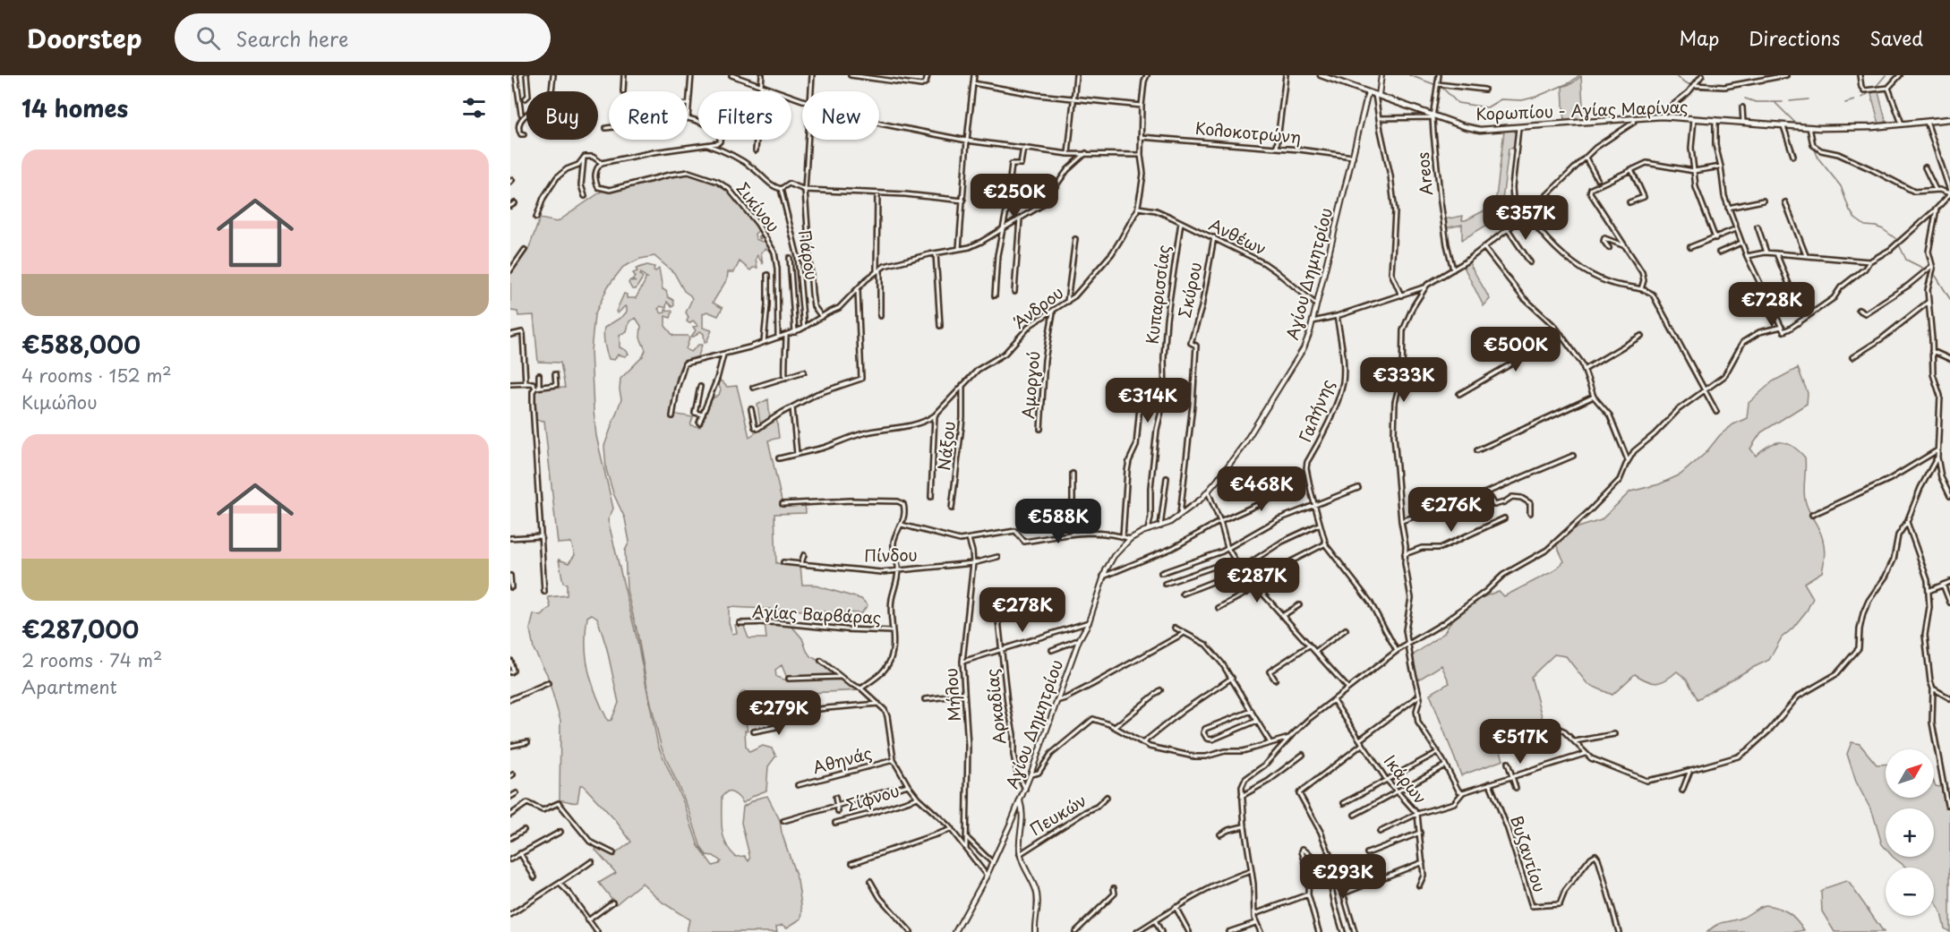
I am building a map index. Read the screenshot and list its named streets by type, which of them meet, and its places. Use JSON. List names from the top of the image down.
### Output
{
  "streets": {
    "main road": ["Κορωπίου - Αγίας Μαρίνας"],
    "street": [
      "Κολοκοτρώνη",
      "Areos",
      "Σικίνου",
      "Ανθέων",
      "Πάρου",
      "Αγίου Δημητρίου",
      "Σκύρου",
      "Κυπαρισσίας",
      "Άνδρου",
      "Αμοργού",
      "Γαλήνης",
      "Νάξου",
      "Πίνδου",
      "Αγίας Βαρβάρας",
      "Μήλου",
      "Αρκαδίας",
      "Αθηνάς",
      "Ικάρων",
      "Σίφνου",
      "Πευκών",
      "Βυζαντίου"
    ]
  },
  "crossings": [
    ["Κορωπίου - Αγίας Μαρίνας", "Areos"],
    ["Κορωπίου - Αγίας Μαρίνας", "Αγίου Δημητρίου"],
    ["Κολοκοτρώνη", "Αγίου Δημητρίου"],
    ["Κολοκοτρώνη", "Άνδρου"],
    ["Ανθέων", "Αγίου Δημητρίου"],
    ["Ανθέων", "Σκύρου"],
    ["Ανθέων", "Κυπαρισσίας"],
    ["Ανθέων", "Άνδρου"],
    ["Αγίου Δημητρίου", "Σκύρου"],
    ["Αγίου Δημητρίου", "Κυπαρισσίας"],
    ["Αγίου Δημητρίου", "Αρκαδίας"],
    ["Άνδρου", "Αμοργού"],
    ["Άνδρου", "Νάξου"],
    ["Πίνδου", "Μήλου"]
  ],
  "north": "top right",
  "page": {
    "header": "Doorstep",
    "search": "Search here",
    "nav": ["Map", "Directions", "Saved"],
    "heading": "14 homes",
    "chip": [
      "Buy",
      "Rent",
      "Filters",
      "New"
    ],
    "list": [
      {
        "name": "€588,000",
        "note": "4 rooms · 152 m² · Κιμώλου"
      },
      {
        "name": "€287,000",
        "note": "2 rooms · 74 m² · Apartment"
      }
    ],
    "price": [
      "€250K",
      "€357K",
      "€728K",
      "€500K",
      "€333K",
      "€314K",
      "€468K",
      "€276K",
      "€588K",
      "€287K",
      "€278K",
      "€279K",
      "€517K",
      "€293K"
    ],
    "map_buttons": ["+", "−"]
  }
}
